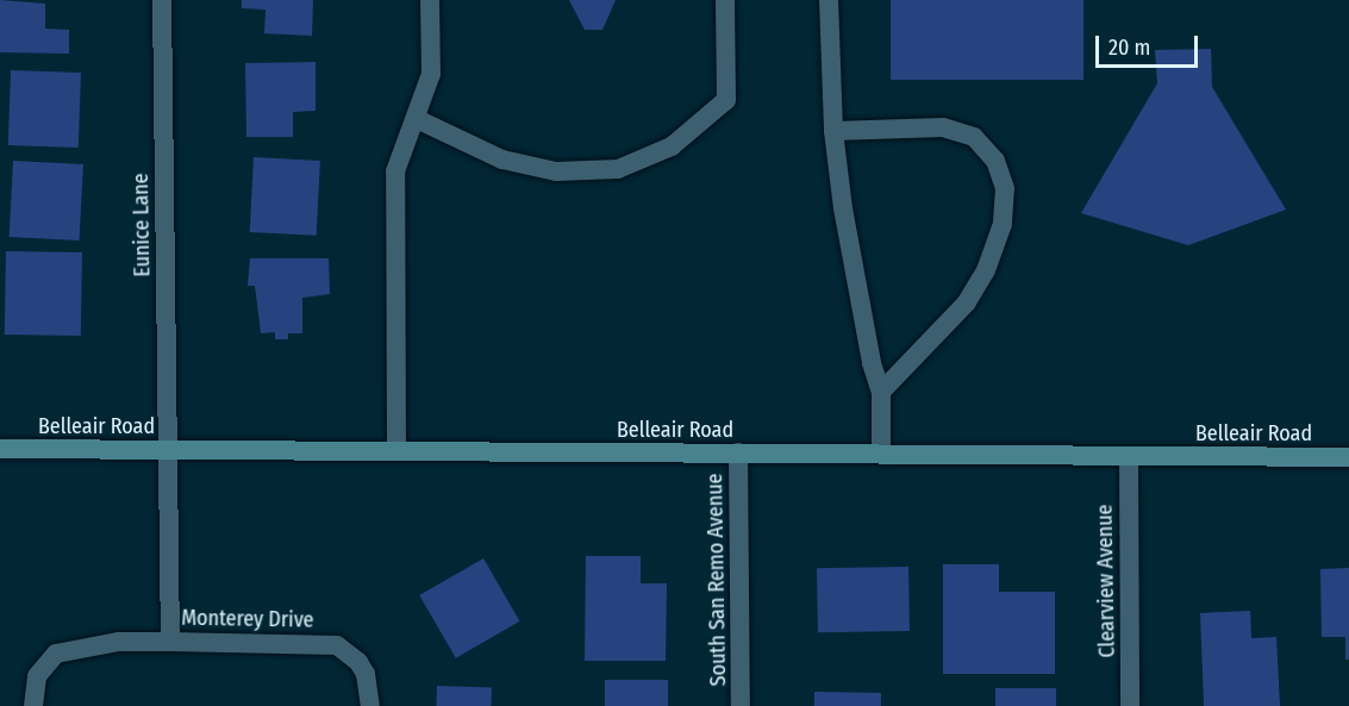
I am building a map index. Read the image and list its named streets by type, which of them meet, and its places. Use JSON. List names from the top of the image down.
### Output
{
  "streets": {
    "main road": ["Belleair Road"],
    "street": [
      "Eunice Lane",
      "South San Remo Avenue",
      "Clearview Avenue",
      "Monterey Drive"
    ]
  },
  "crossings": [
    ["Eunice Lane", "Belleair Road"],
    ["Eunice Lane", "Monterey Drive"],
    ["Belleair Road", "South San Remo Avenue"],
    ["Belleair Road", "Clearview Avenue"],
    ["Belleair Road", "Monterey Drive"]
  ],
  "scale_bar": "20 m"
}
